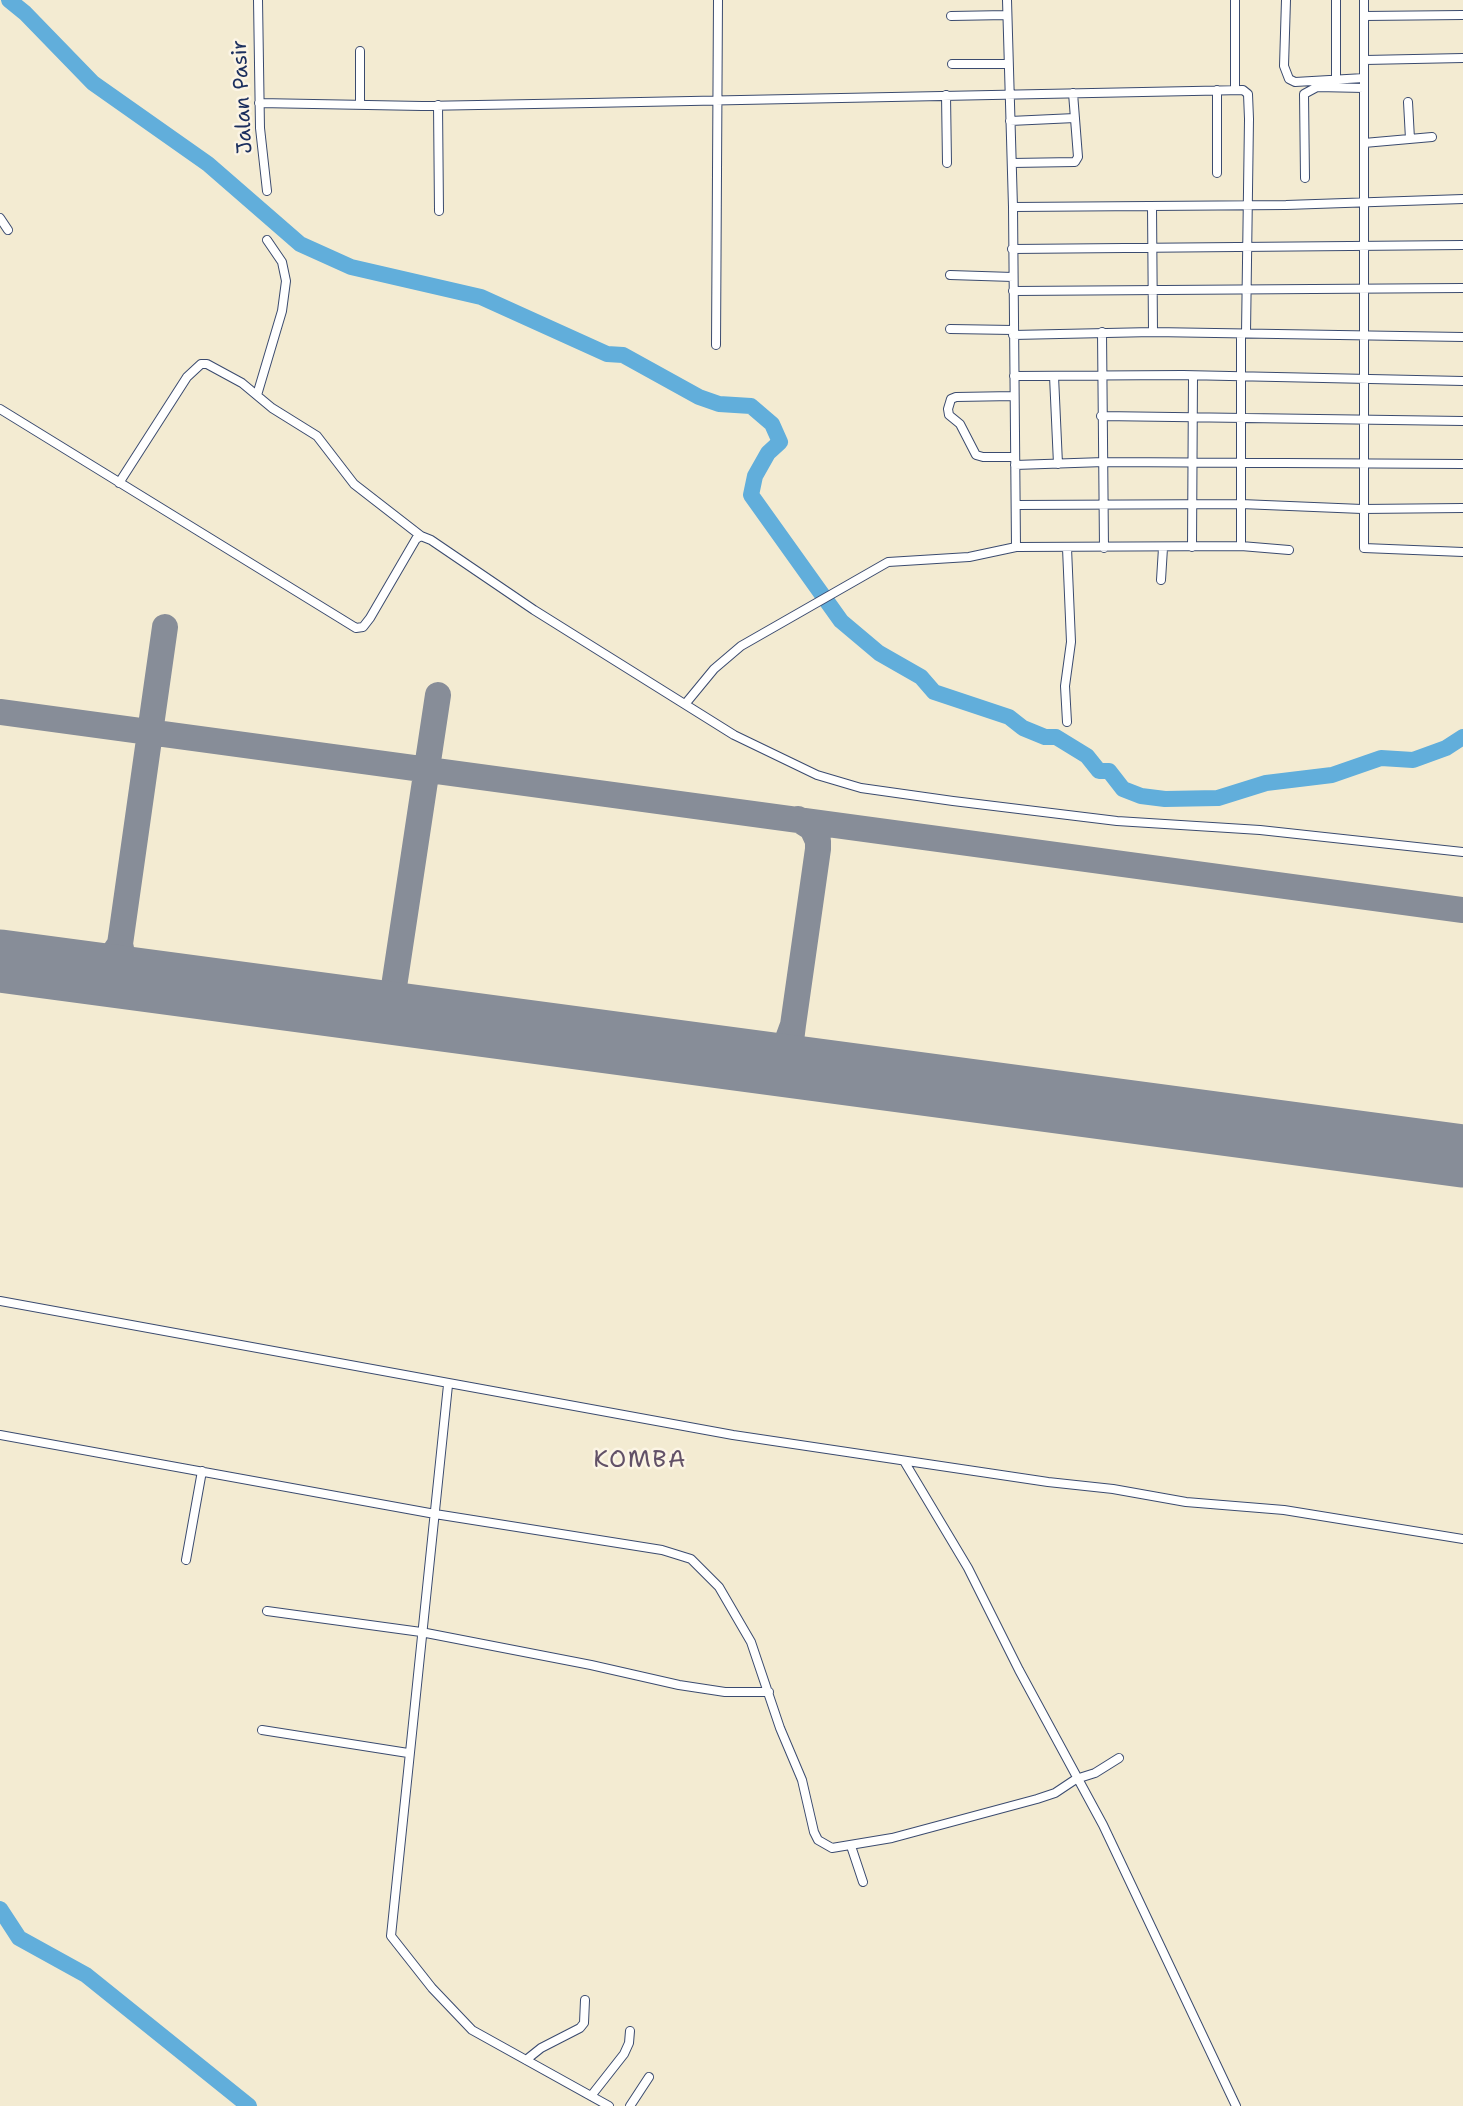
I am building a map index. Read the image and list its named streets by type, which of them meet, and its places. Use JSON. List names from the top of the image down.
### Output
{
  "streets": {
    "street": ["Jalan Pasir"]
  },
  "districts": ["KOMBA"]
}
